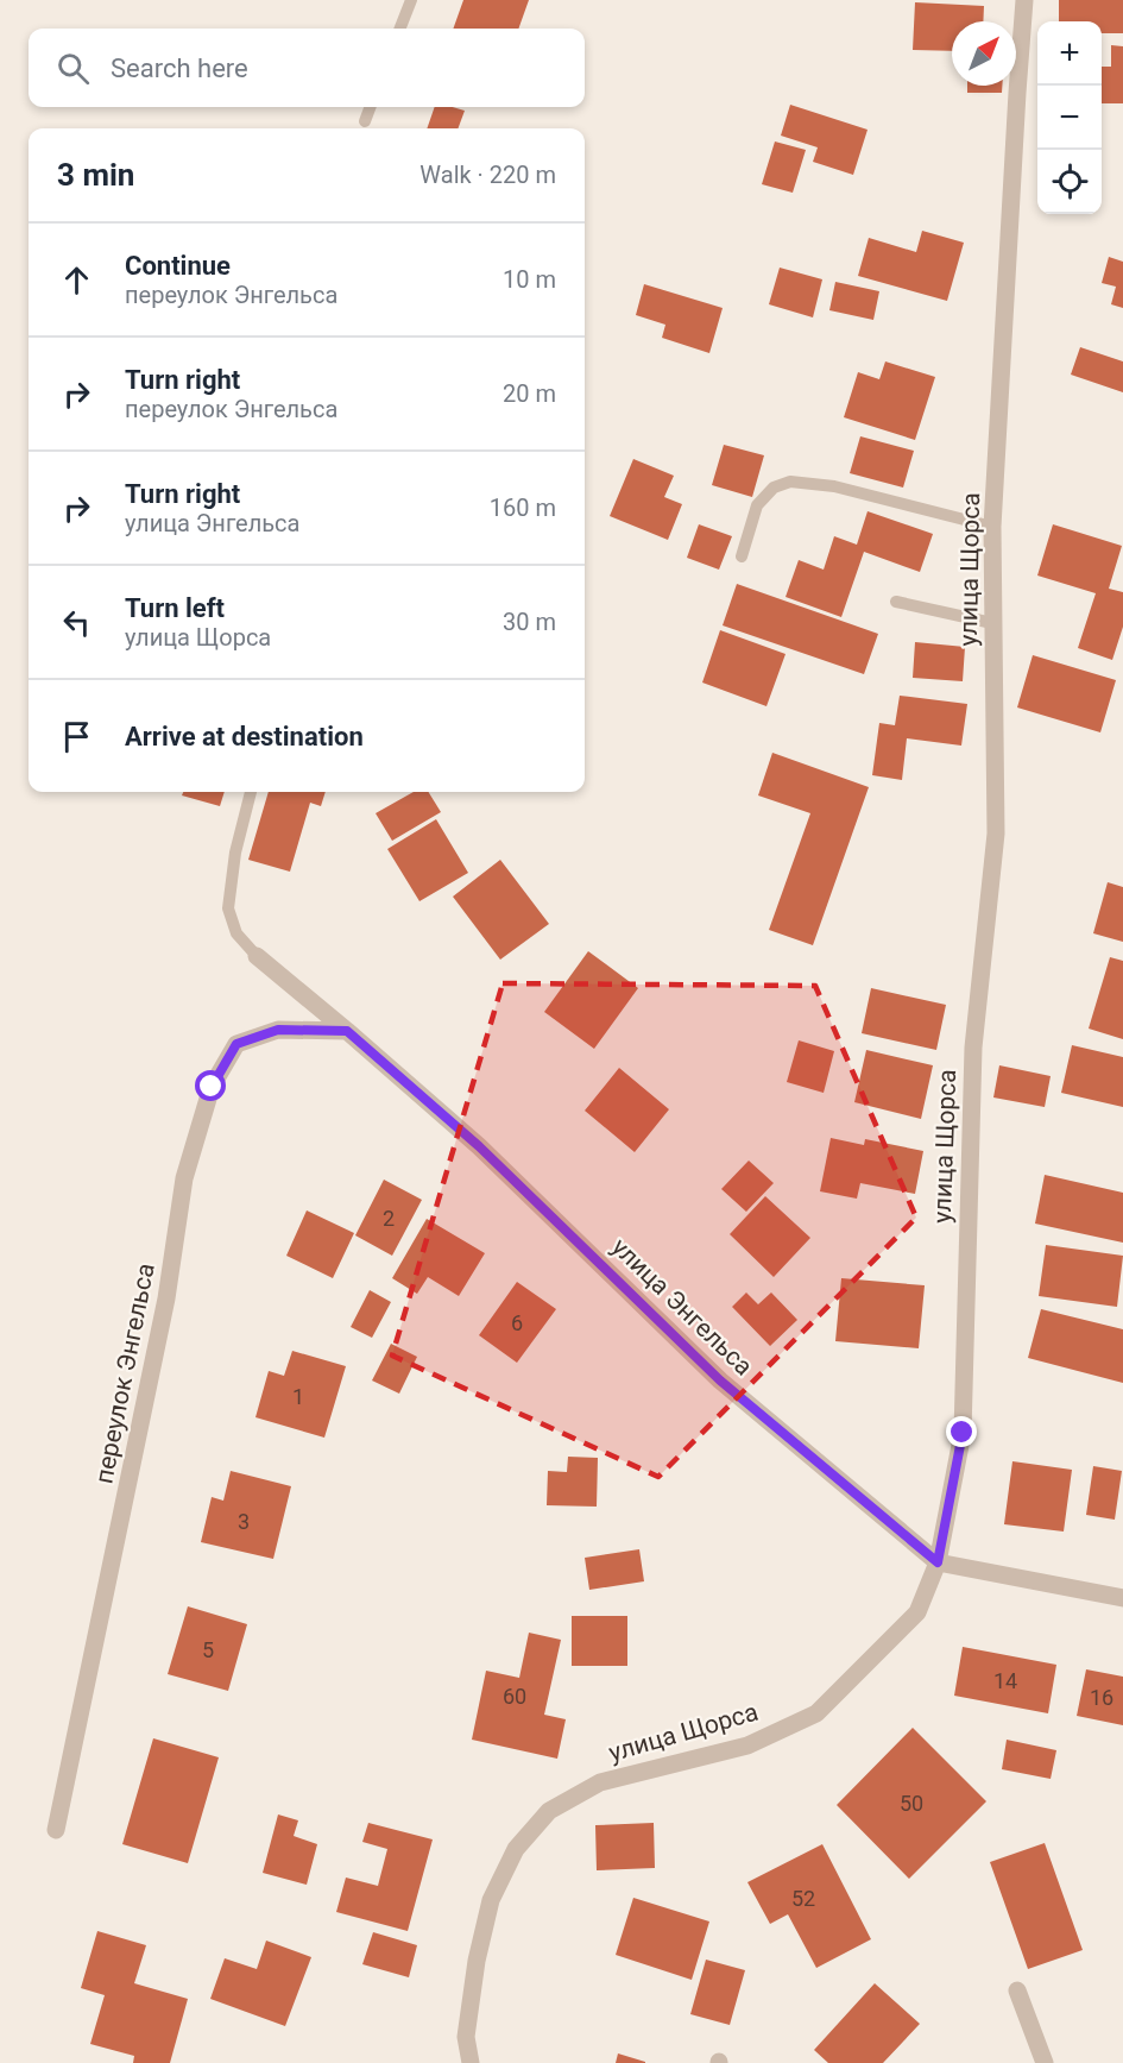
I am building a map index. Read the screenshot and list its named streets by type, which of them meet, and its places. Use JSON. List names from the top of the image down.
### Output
{
  "streets": {
    "street": ["улица Щорса", "улица Энгельса", "переулок Энгельса"]
  },
  "crossings": [
    ["улица Щорса", "улица Энгельса"],
    ["улица Энгельса", "переулок Энгельса"]
  ],
  "house_numbers": [
    "2",
    "6",
    "1",
    "3",
    "5",
    "14",
    "60",
    "16",
    "50",
    "52"
  ],
  "north": "top right",
  "page": {
    "map_buttons": ["+", "−"],
    "search": "Search here",
    "heading": ["3 min", "Walk · 220 m"],
    "list": [
      ["Continue", "переулок Энгельса", "10 m"],
      ["Turn right", "переулок Энгельса", "20 m"],
      ["Turn right", "улица Энгельса", "160 m"],
      ["Turn left", "улица Щорса", "30 m"],
      "Arrive at destination"
    ]
  }
}
